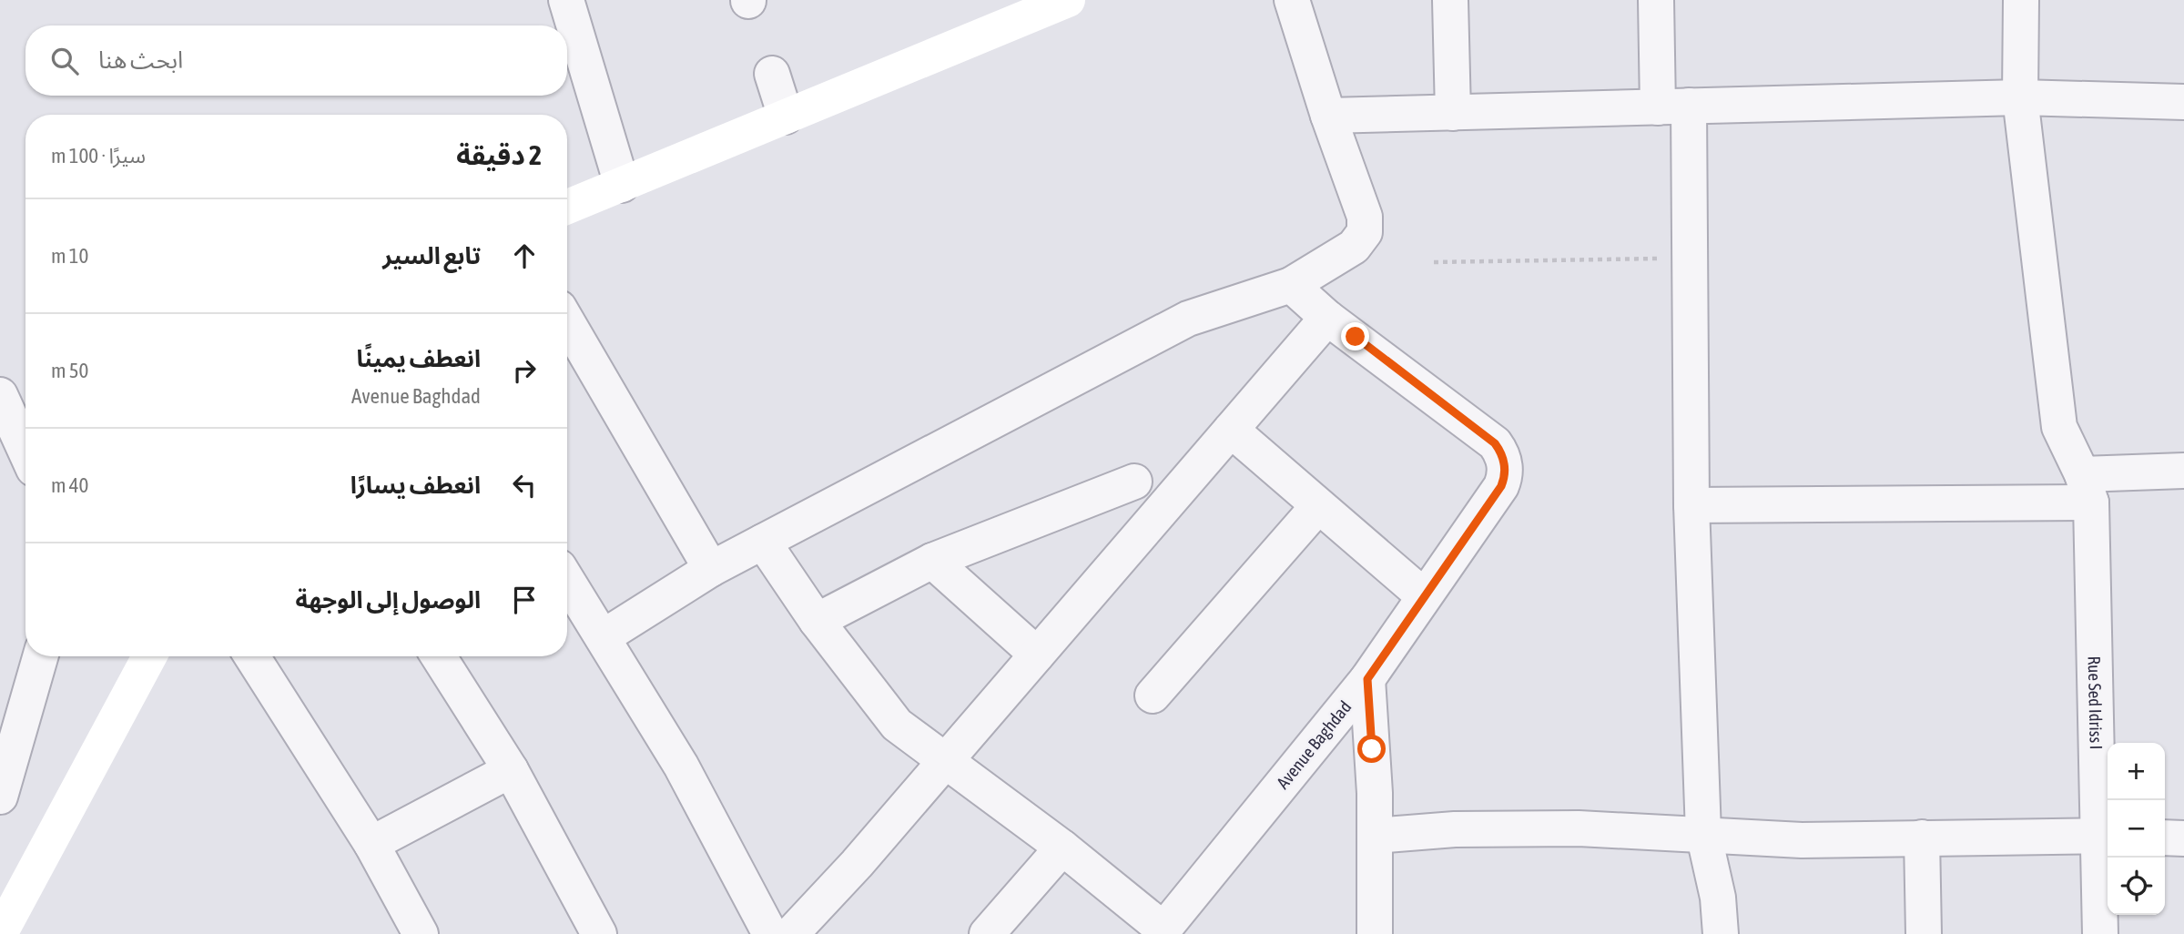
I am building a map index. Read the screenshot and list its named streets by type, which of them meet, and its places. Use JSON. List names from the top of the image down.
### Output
{
  "streets": {
    "street": ["Rue Sed Idriss I", "Avenue Baghdad"]
  },
  "page": {
    "search": "ابحث هنا",
    "heading": ["2 دقيقة", "سيرًا · 100 m"],
    "list": [
      ["تابع السير", "10 m"],
      ["انعطف يمينًا", "Avenue Baghdad", "50 m"],
      ["انعطف يسارًا", "40 m"],
      "الوصول إلى الوجهة"
    ],
    "map_buttons": ["+", "−"]
  }
}
